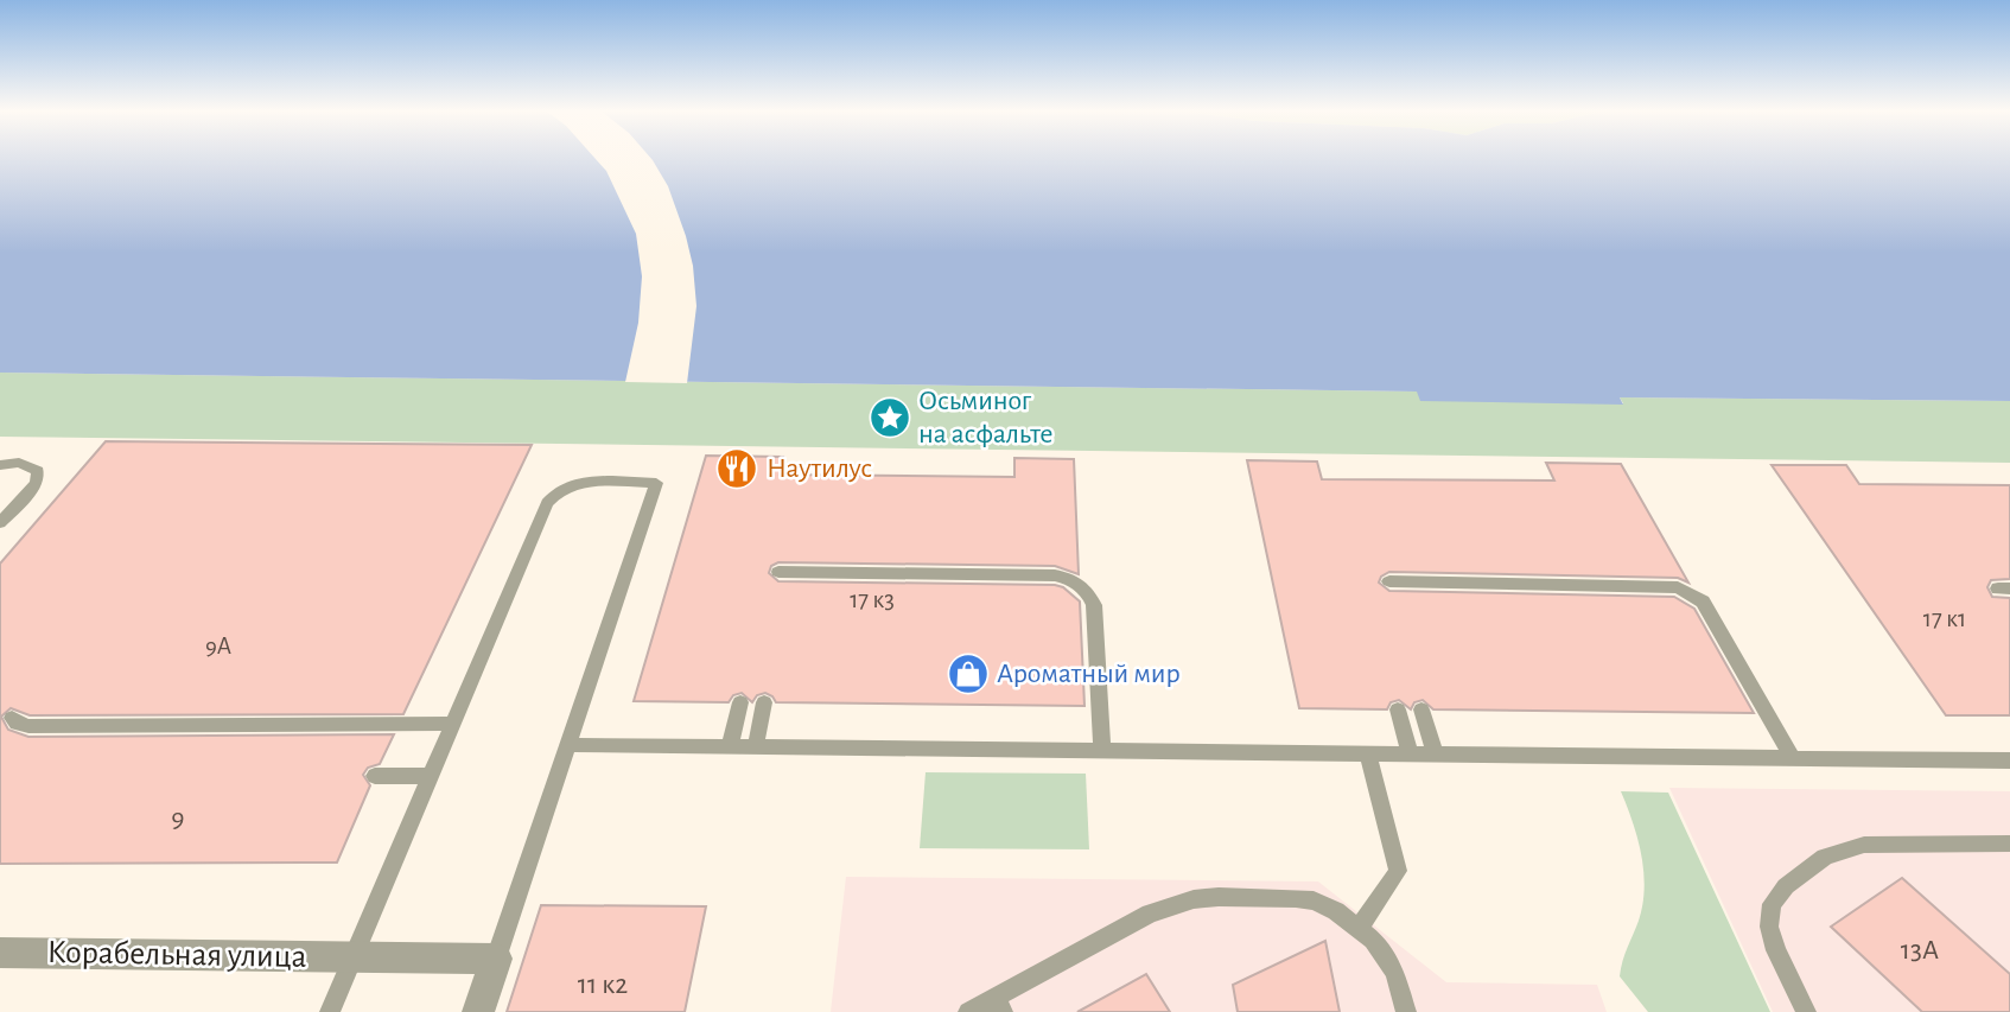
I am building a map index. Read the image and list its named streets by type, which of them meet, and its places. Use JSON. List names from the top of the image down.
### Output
{
  "streets": {
    "street": ["Корабельная улица"]
  },
  "places": {
    "place": ["Осьминог на асфальте"],
    "restaurant": ["Наутилус"],
    "shop": ["Ароматный мир"]
  },
  "house_numbers": [
    "17 к3",
    "17 к1",
    "9А",
    "9",
    "13А",
    "11 к2"
  ]
}
